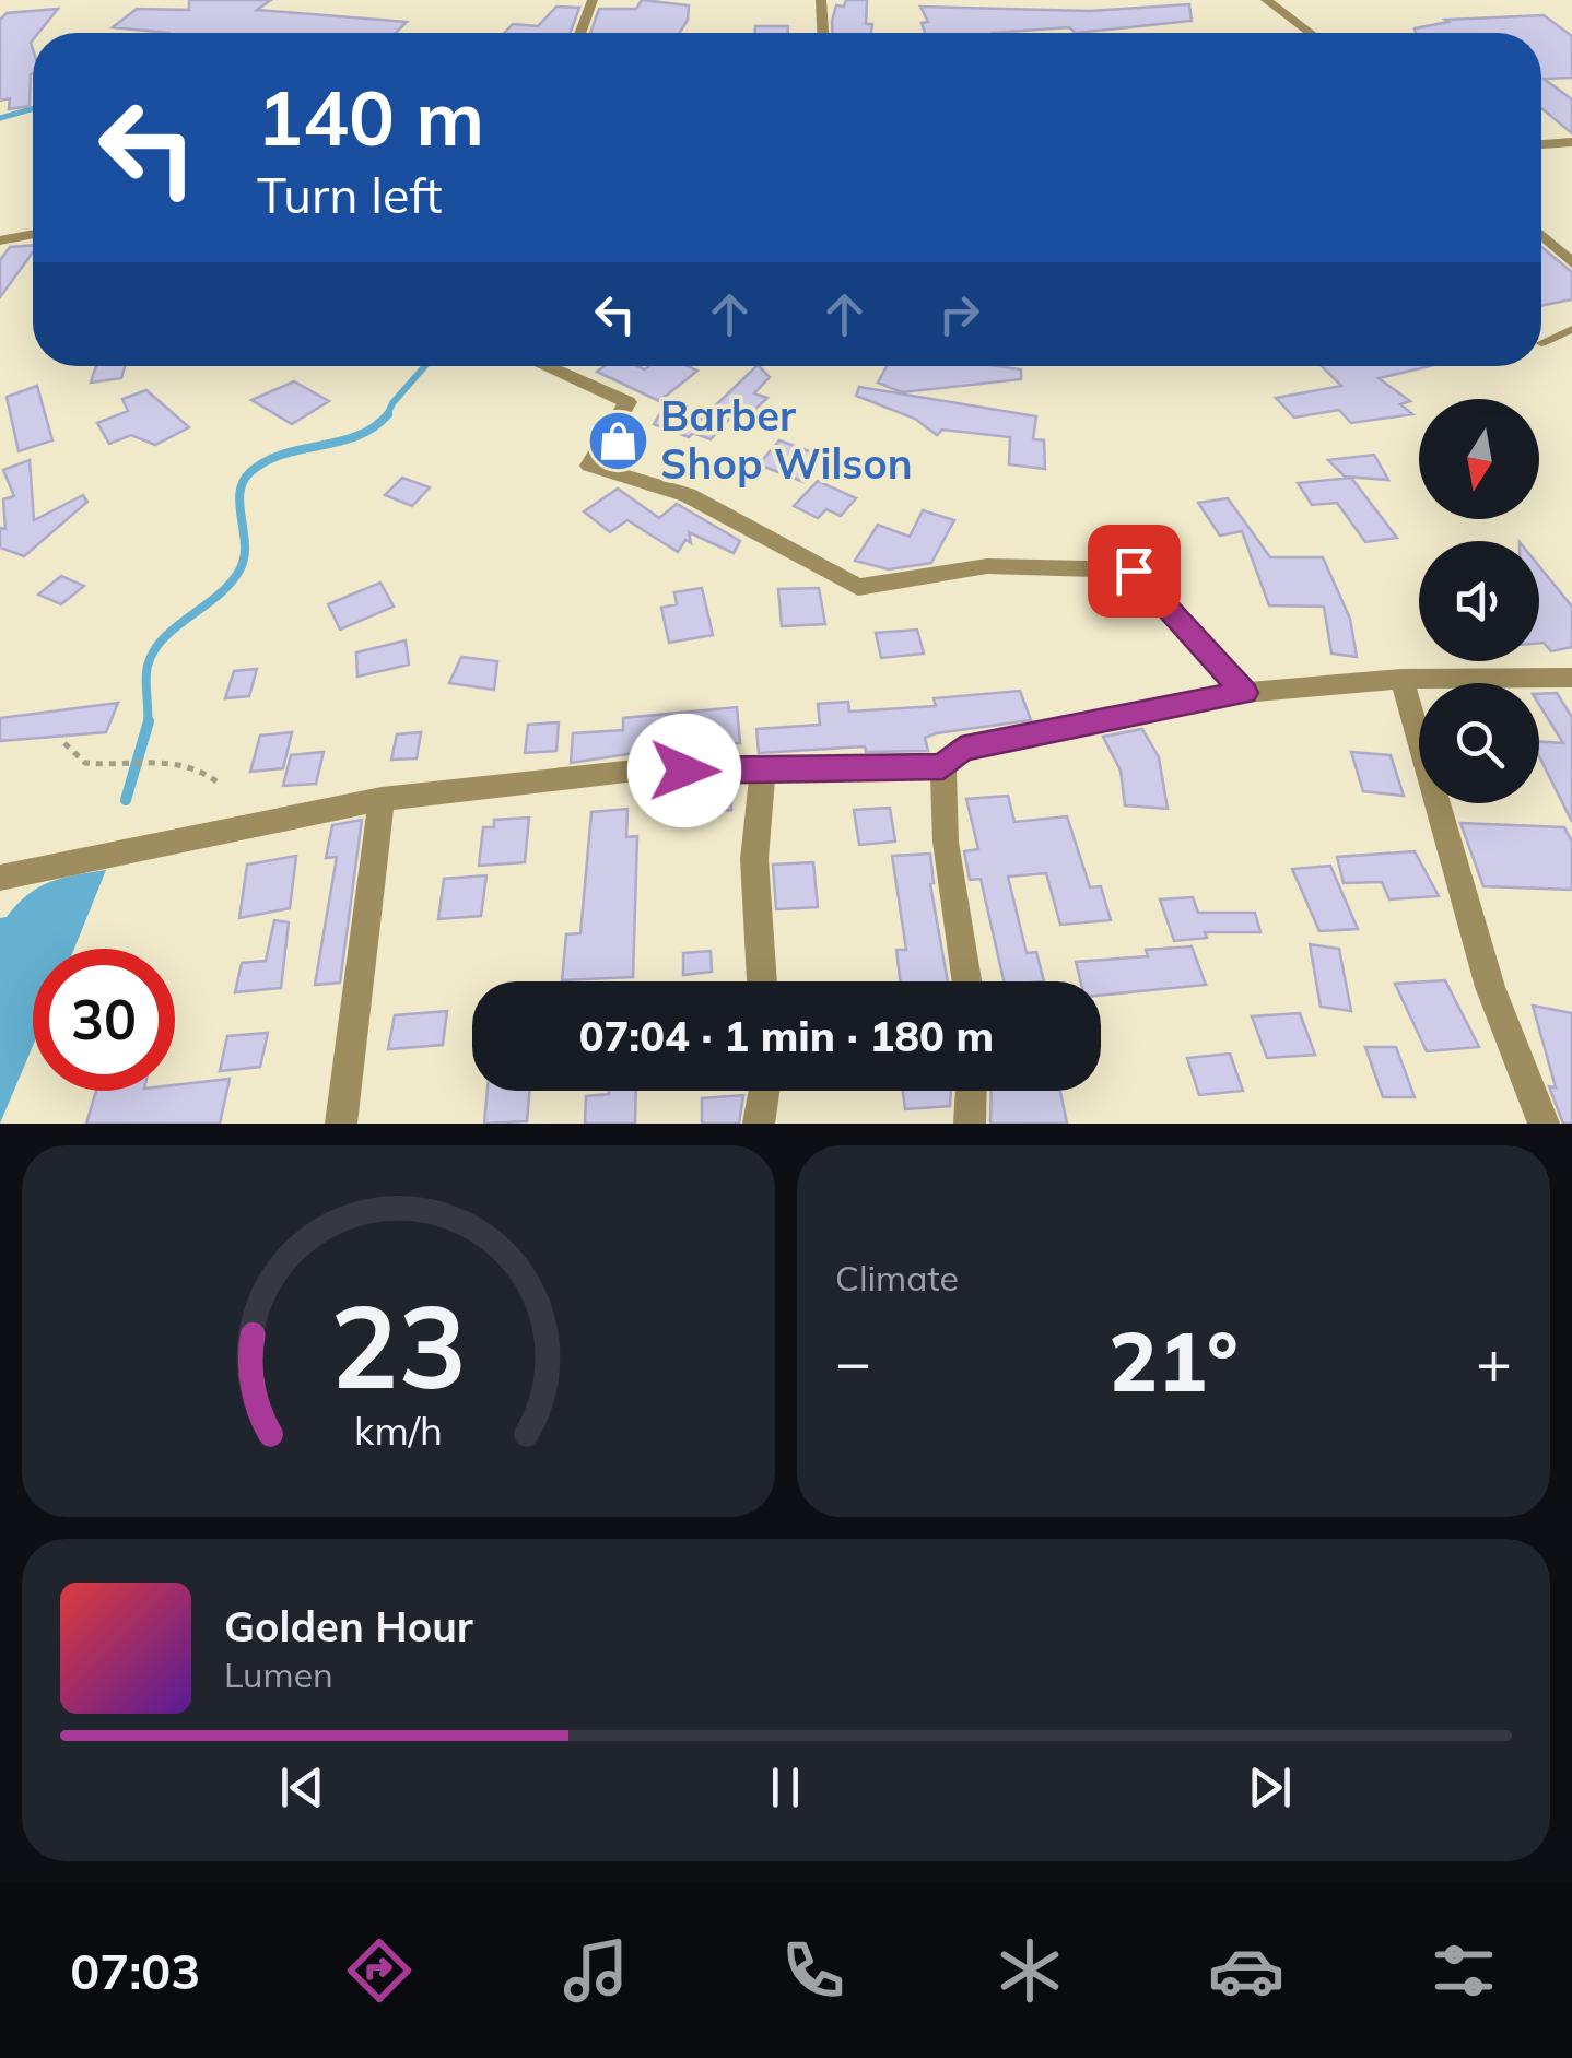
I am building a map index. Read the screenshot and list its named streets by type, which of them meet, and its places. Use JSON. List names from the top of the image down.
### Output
{
  "places": {
    "shop": ["Barber Shop Wilson"]
  },
  "north": "bottom",
  "page": {
    "turn": ["140 m", "Turn left"],
    "limit": "30",
    "trip": "07:04 · 1 min · 180 m",
    "tile": "Climate",
    "heat": ["−", "21°", "+"],
    "song": ["Golden Hour", "Lumen"],
    "tabs": "07:03",
    "gauge": ["23", "km/h"]
  }
}
